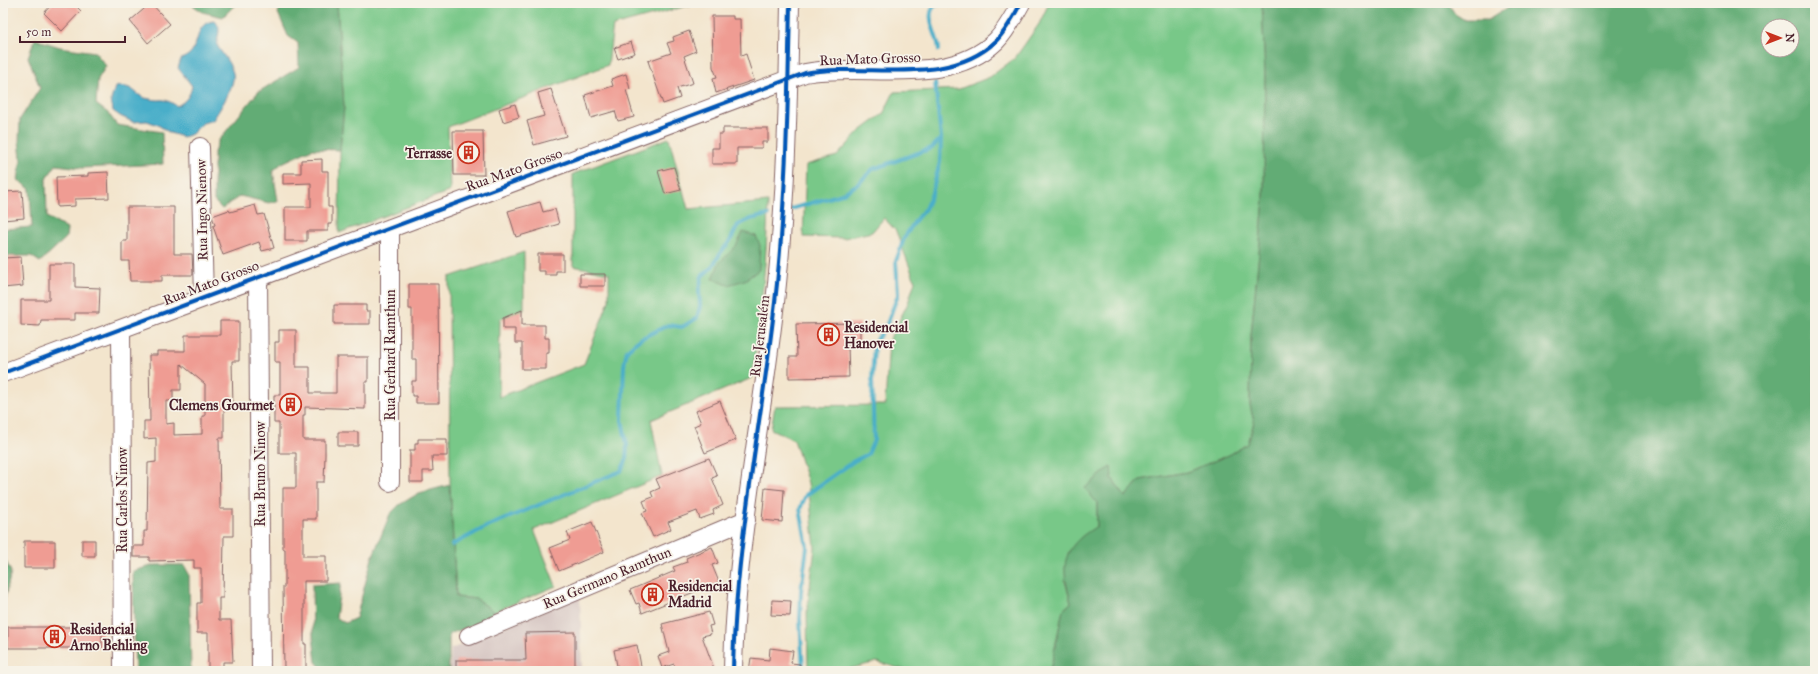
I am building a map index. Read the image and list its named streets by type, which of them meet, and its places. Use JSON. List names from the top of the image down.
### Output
{
  "streets": {
    "street": [
      "Rua Mato Grosso",
      "Rua Ingo Nienow",
      "Rua Jerusalém",
      "Rua Gerhard Ramthun",
      "Rua Bruno Ninow",
      "Rua Carlos Ninow",
      "Rua Germano Ramthun"
    ]
  },
  "crossings": [
    ["Rua Mato Grosso", "Rua Ingo Nienow"],
    ["Rua Mato Grosso", "Rua Jerusalém"],
    ["Rua Mato Grosso", "Rua Gerhard Ramthun"],
    ["Rua Mato Grosso", "Rua Bruno Ninow"],
    ["Rua Mato Grosso", "Rua Carlos Ninow"],
    ["Rua Jerusalém", "Rua Germano Ramthun"]
  ],
  "places": {
    "building": [
      "Terrasse",
      "Residencial Hanover",
      "Clemens Gourmet",
      "Residencial Madrid",
      "Residencial Arno Behling"
    ]
  },
  "scale_bar": "50 m",
  "north": "right"
}
